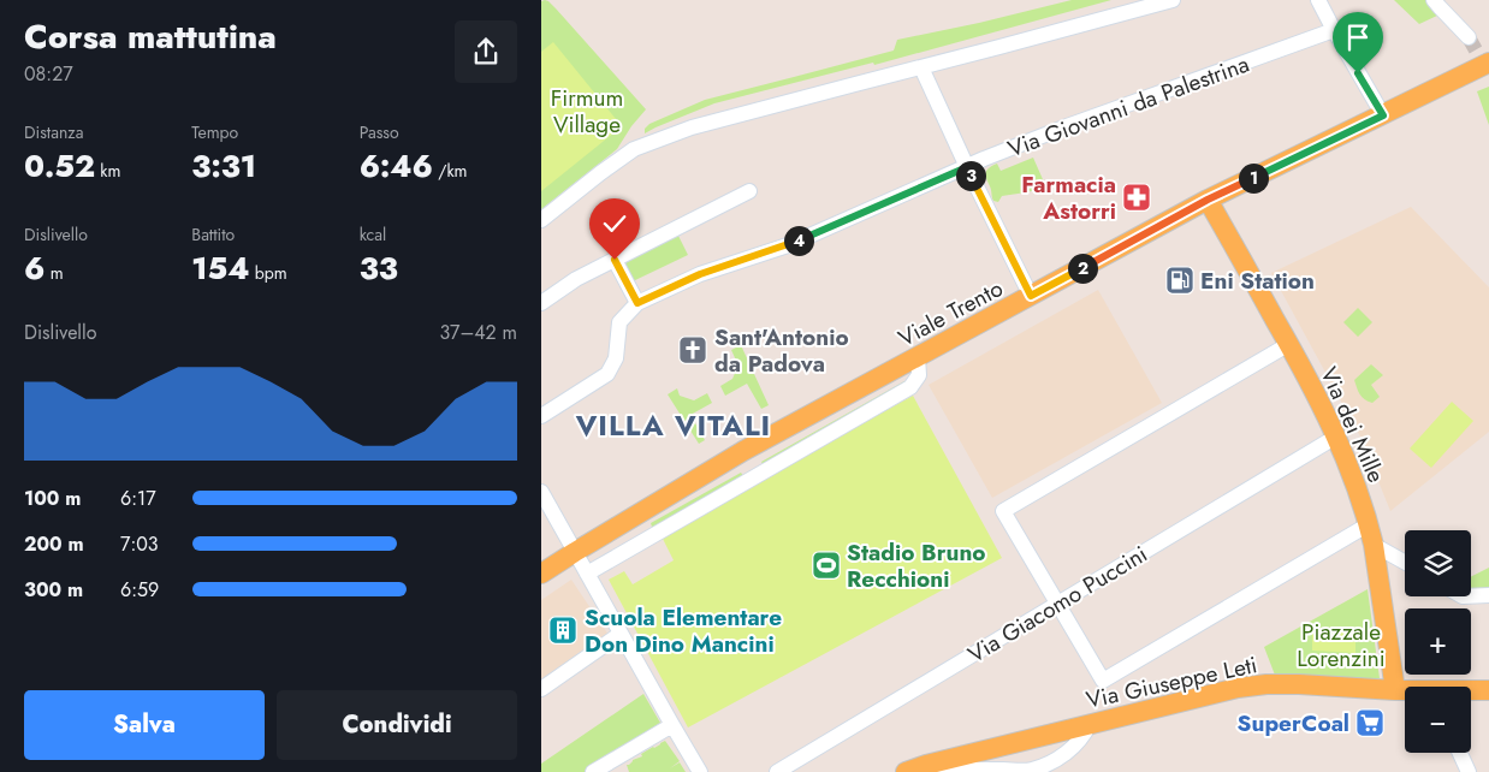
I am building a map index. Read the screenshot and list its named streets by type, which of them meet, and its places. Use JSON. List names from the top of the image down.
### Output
{
  "streets": {
    "main road": ["Viale Trento", "Via dei Mille", "Via Giuseppe Leti"],
    "street": ["Via Giovanni da Palestrina", "Via Giacomo Puccini"]
  },
  "crossings": [
    ["Viale Trento", "Via dei Mille"],
    ["Via dei Mille", "Via Giacomo Puccini"],
    ["Via dei Mille", "Via Giuseppe Leti"]
  ],
  "districts": ["VILLA VITALI"],
  "parks": ["Firmum Village", "Piazzale Lorenzini"],
  "places": {
    "pharmacy": ["Farmacia Astorri"],
    "fuel station": ["Eni Station"],
    "church": ["Sant'Antonio da Padova"],
    "sports": ["Stadio Bruno Recchioni"],
    "building": ["Scuola Elementare Don Dino Mancini"],
    "supermarket": ["SuperCoal"]
  },
  "page": {
    "heading": ["Corsa mattutina", "08:27"],
    "stats": [
      ["Distanza", "0.52 km"],
      ["Tempo", "3:31"],
      ["Passo", "6:46 /km"],
      ["Dislivello", "6 m"],
      ["Battito", "154 bpm"],
      ["kcal", "33"]
    ],
    "pins": [
      "3",
      "1",
      "4",
      "2"
    ],
    "chart": ["Dislivello", "37–42 m"],
    "list": [
      {
        "name": "100 m",
        "note": "6:17"
      },
      {
        "name": "200 m",
        "note": "7:03"
      },
      {
        "name": "300 m",
        "note": "6:59"
      }
    ],
    "map_buttons": ["+", "−"],
    "buttons": ["Salva", "Condividi"]
  }
}
